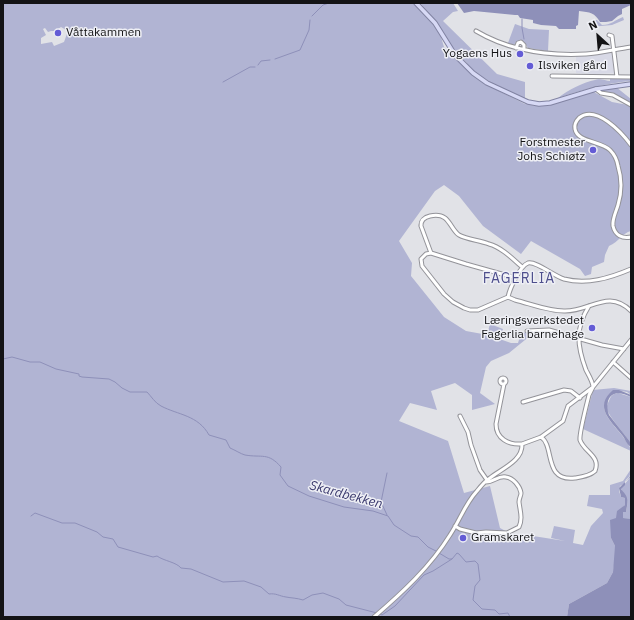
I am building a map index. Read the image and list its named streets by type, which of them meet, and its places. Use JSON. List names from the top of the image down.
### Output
{
  "districts": ["FAGERLIA"],
  "water": ["Skardbekken"],
  "places": [
    "Våttakammen",
    "Yogaens Hus",
    "Ilsviken gård",
    "Forstmester Johs Schiøtz",
    "Læringsverkstedet Fagerlia barnehage",
    "Gramskaret"
  ],
  "north": "top left"
}
